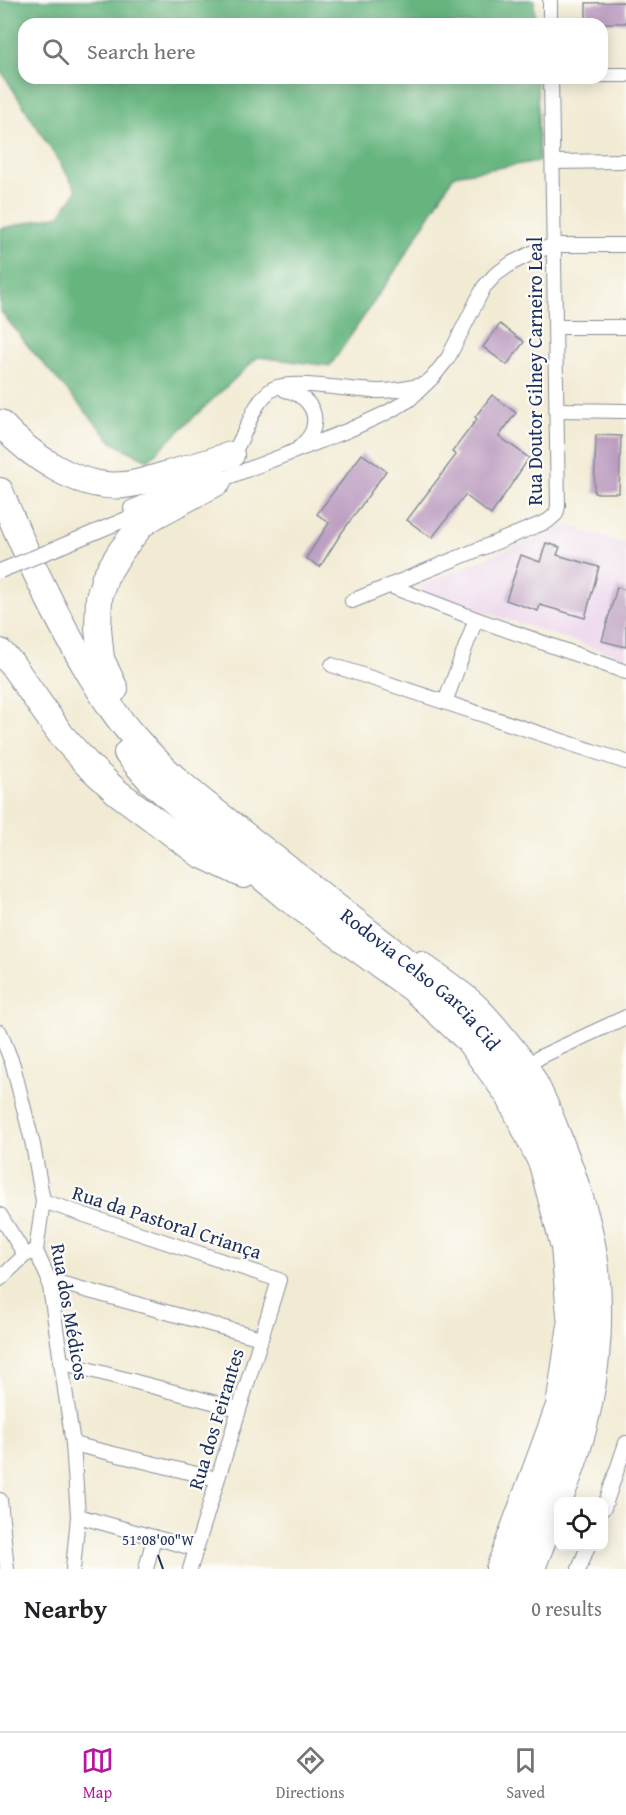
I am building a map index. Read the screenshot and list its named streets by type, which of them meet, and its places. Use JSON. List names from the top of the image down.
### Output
{
  "streets": {
    "highway": ["Rodovia Celso Garcia Cid"],
    "street": [
      "Rua Doutor Gilney Carneiro Leal",
      "Rua da Pastoral Criança",
      "Rua dos Médicos",
      "Rua dos Feirantes"
    ]
  },
  "crossings": [
    ["Rua da Pastoral Criança", "Rua dos Médicos"],
    ["Rua da Pastoral Criança", "Rua dos Feirantes"]
  ],
  "page": {
    "search": "Search here",
    "heading": ["Nearby", "0 results"],
    "nav": ["Map", "Directions", "Saved"]
  },
  "coordinates": ["51°08'00\"W"]
}
